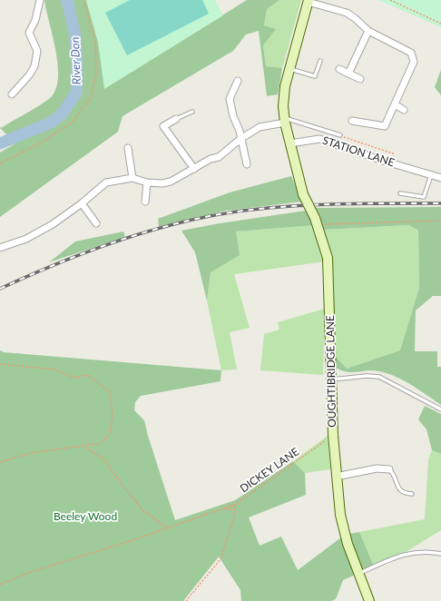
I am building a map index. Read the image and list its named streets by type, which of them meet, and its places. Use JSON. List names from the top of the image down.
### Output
{
  "streets": {
    "street": ["STATION LANE", "OUGHTIBRIDGE LANE"],
    "path": ["DICKEY LANE"]
  },
  "crossings": [
    ["STATION LANE", "OUGHTIBRIDGE LANE"],
    ["OUGHTIBRIDGE LANE", "DICKEY LANE"]
  ],
  "water": ["River Don"],
  "parks": ["Beeley Wood"]
}
